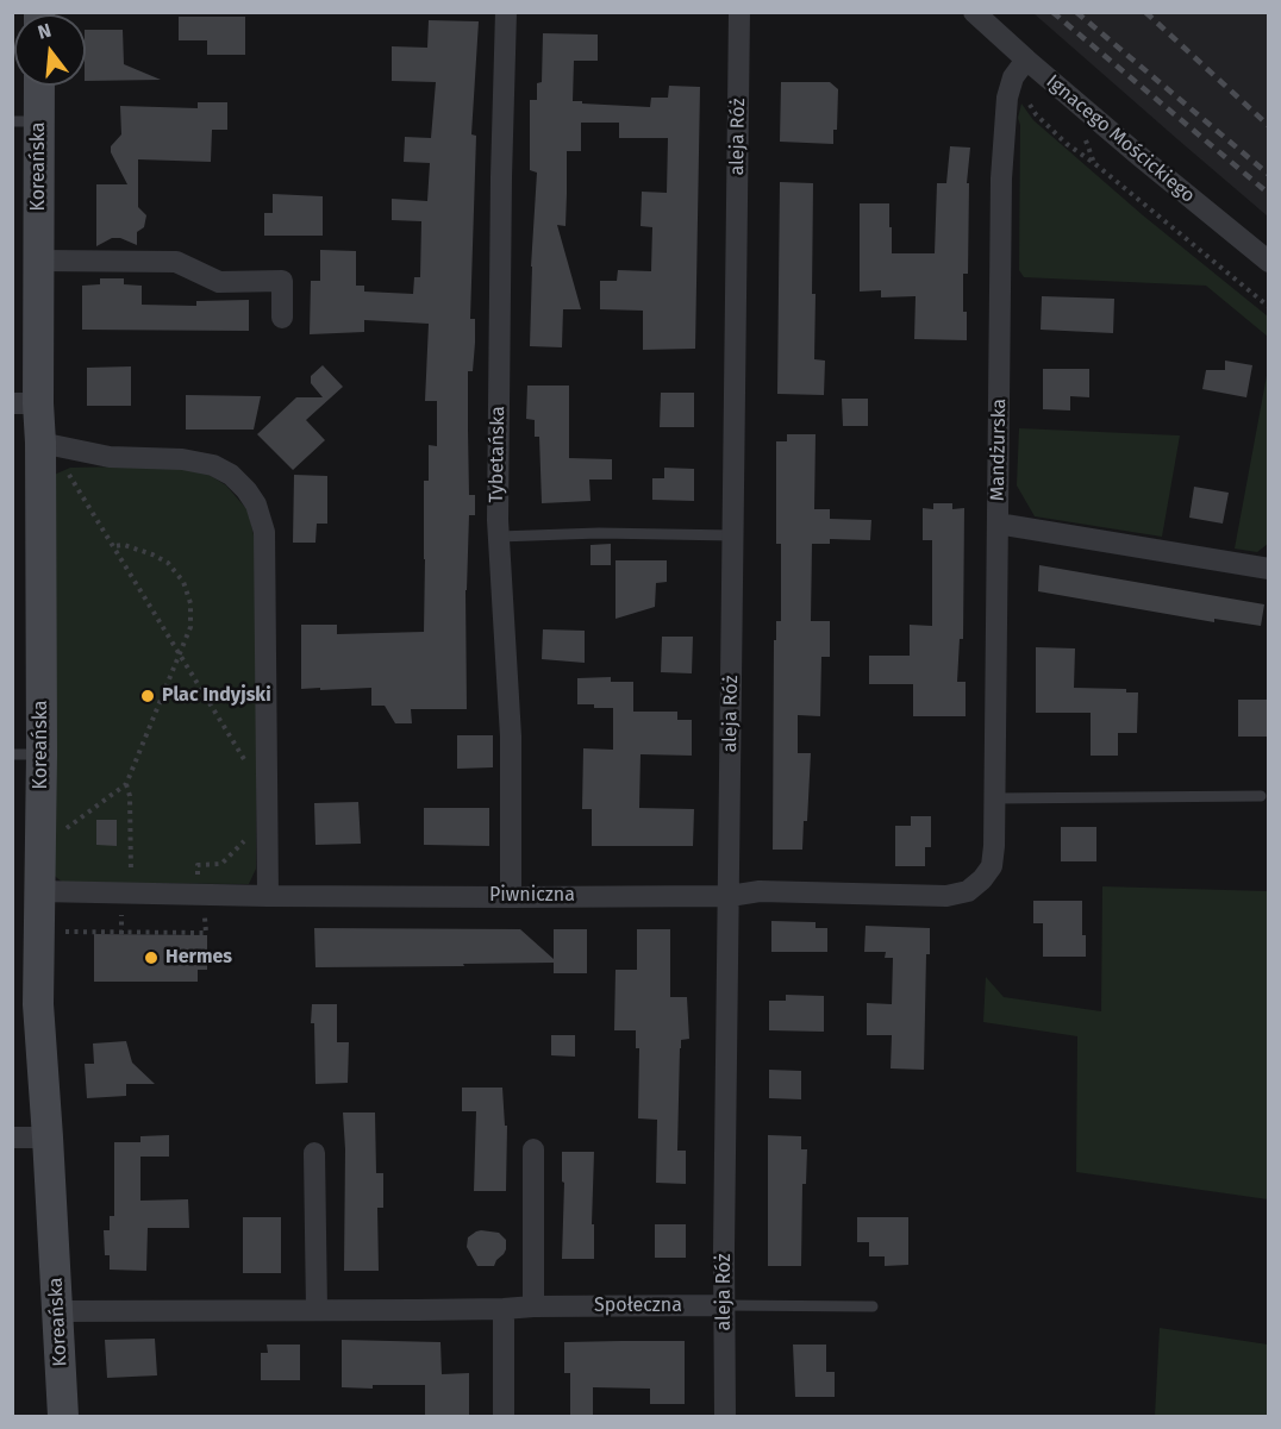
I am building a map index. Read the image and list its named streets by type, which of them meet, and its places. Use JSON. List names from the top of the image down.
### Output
{
  "streets": {
    "street": [
      "aleja Róż",
      "Ignacego Mościckiego",
      "Koreańska",
      "Mandżurska",
      "Tybetańska",
      "Piwniczna",
      "Społeczna"
    ]
  },
  "crossings": [
    ["aleja Róż", "Piwniczna"],
    ["aleja Róż", "Społeczna"],
    ["Ignacego Mościckiego", "Mandżurska"],
    ["Koreańska", "Piwniczna"],
    ["Koreańska", "Społeczna"],
    ["Mandżurska", "Piwniczna"],
    ["Tybetańska", "Piwniczna"]
  ],
  "places": ["Plac Indyjski", "Hermes"],
  "north": "top"
}
